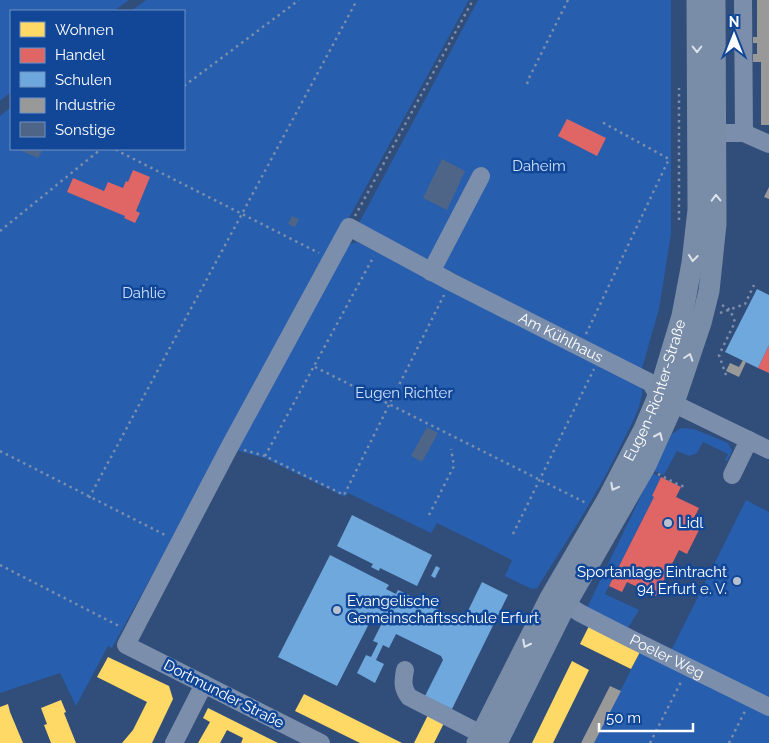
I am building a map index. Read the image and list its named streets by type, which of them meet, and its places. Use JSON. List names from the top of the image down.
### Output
{
  "streets": {
    "main road": ["Eugen-Richter-Straße"],
    "street": ["Am Kühlhaus", "Poeler Weg", "Dortmunder Straße"]
  },
  "crossings": [
    ["Am Kühlhaus", "Eugen-Richter-Straße"],
    ["Eugen-Richter-Straße", "Poeler Weg"]
  ],
  "parks": ["Daheim", "Dahlie", "Eugen Richter"],
  "places": ["Lidl", "Sportanlage Eintracht 94 Erfurt e. V.", "Evangelische Gemeinschaftsschule Erfurt"],
  "legend": [
    "Wohnen",
    "Handel",
    "Schulen",
    "Industrie",
    "Sonstige"
  ],
  "scale_bar": "50 m",
  "north": "top"
}
